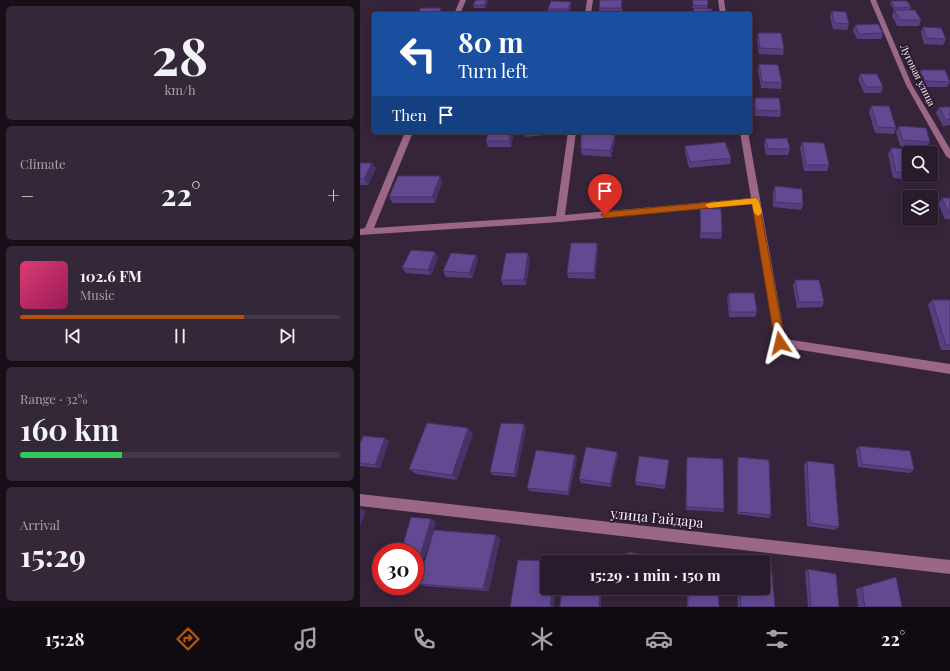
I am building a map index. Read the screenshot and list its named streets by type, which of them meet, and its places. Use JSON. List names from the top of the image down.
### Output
{
  "streets": {
    "street": ["Луговая улица", "улица Гайдара"]
  },
  "page": {
    "tile": [
      ["28", "km/h"],
      "Climate",
      ["Range · 32%", "160 km"],
      ["Arrival", "15:29"]
    ],
    "turn": ["80 m", "Turn left"],
    "then": "Then",
    "heat": ["−", "22°", "+"],
    "song": ["102.6 FM", "Music"],
    "limit": "30",
    "trip": "15:29 · 1 min · 150 m",
    "tabs": ["15:28", "22°"]
  }
}
